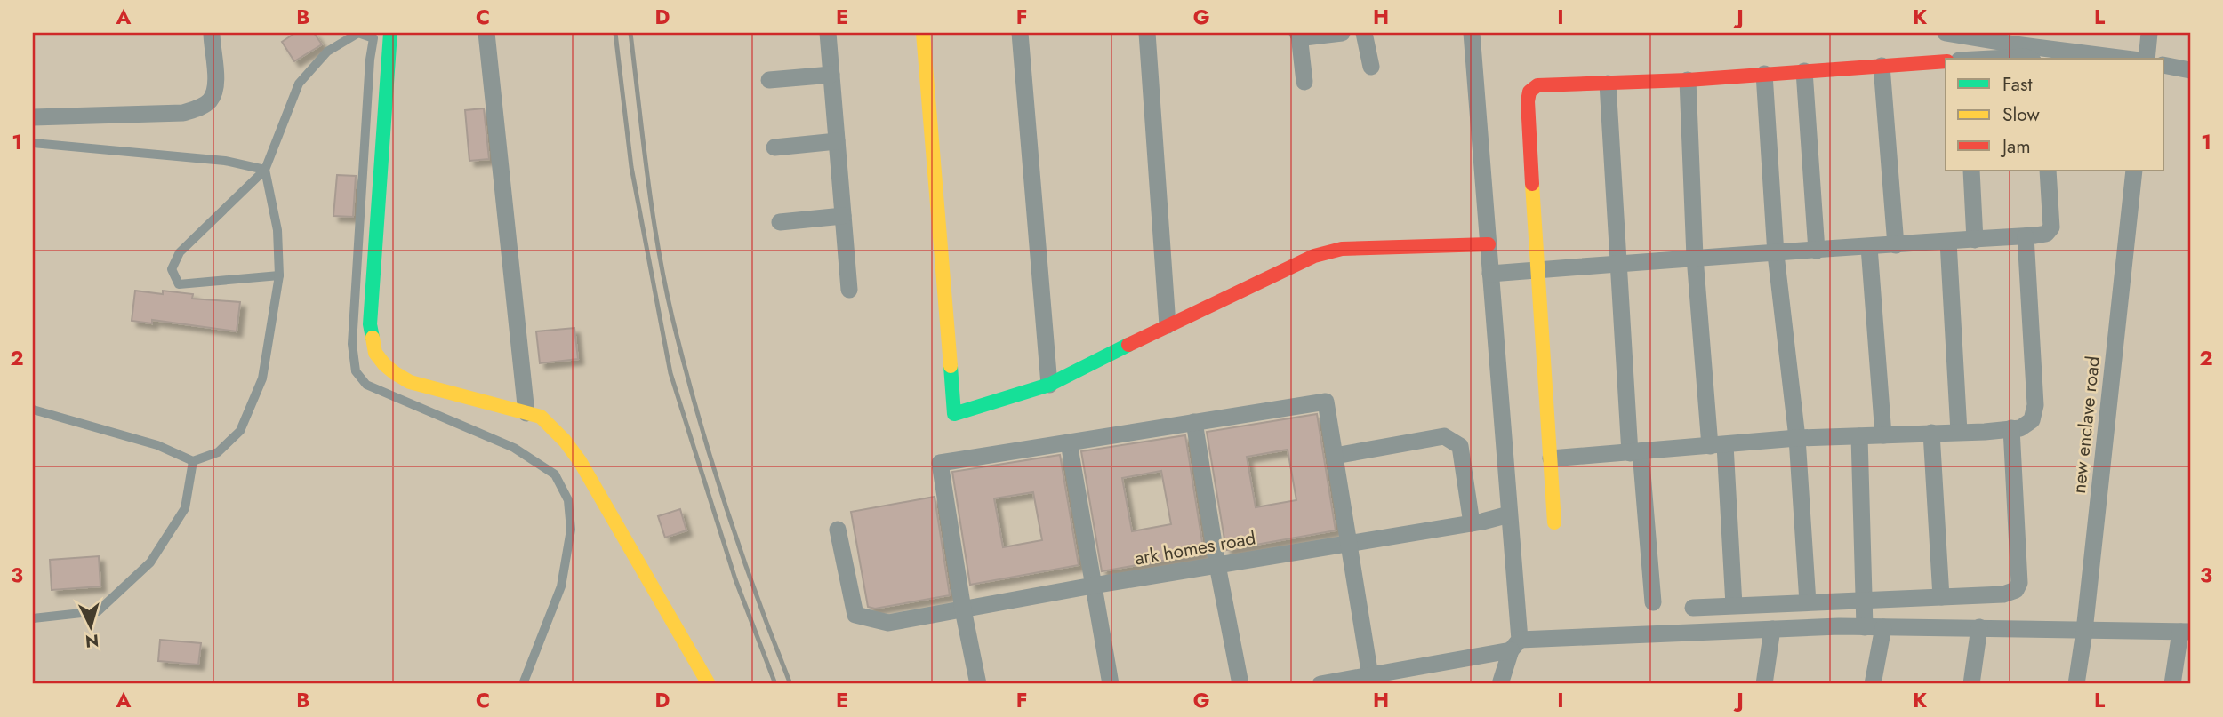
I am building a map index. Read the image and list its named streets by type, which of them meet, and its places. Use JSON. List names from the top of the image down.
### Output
{
  "streets": {
    "street": ["new enclave road", "ark homes road"]
  },
  "legend": ["Fast", "Slow", "Jam"],
  "north": "bottom",
  "grid": {
    "columns": [
      "A",
      "B",
      "C",
      "D",
      "E",
      "F",
      "G",
      "H",
      "I",
      "J",
      "K",
      "L"
    ],
    "rows": ["1", "2", "3"]
  }
}
